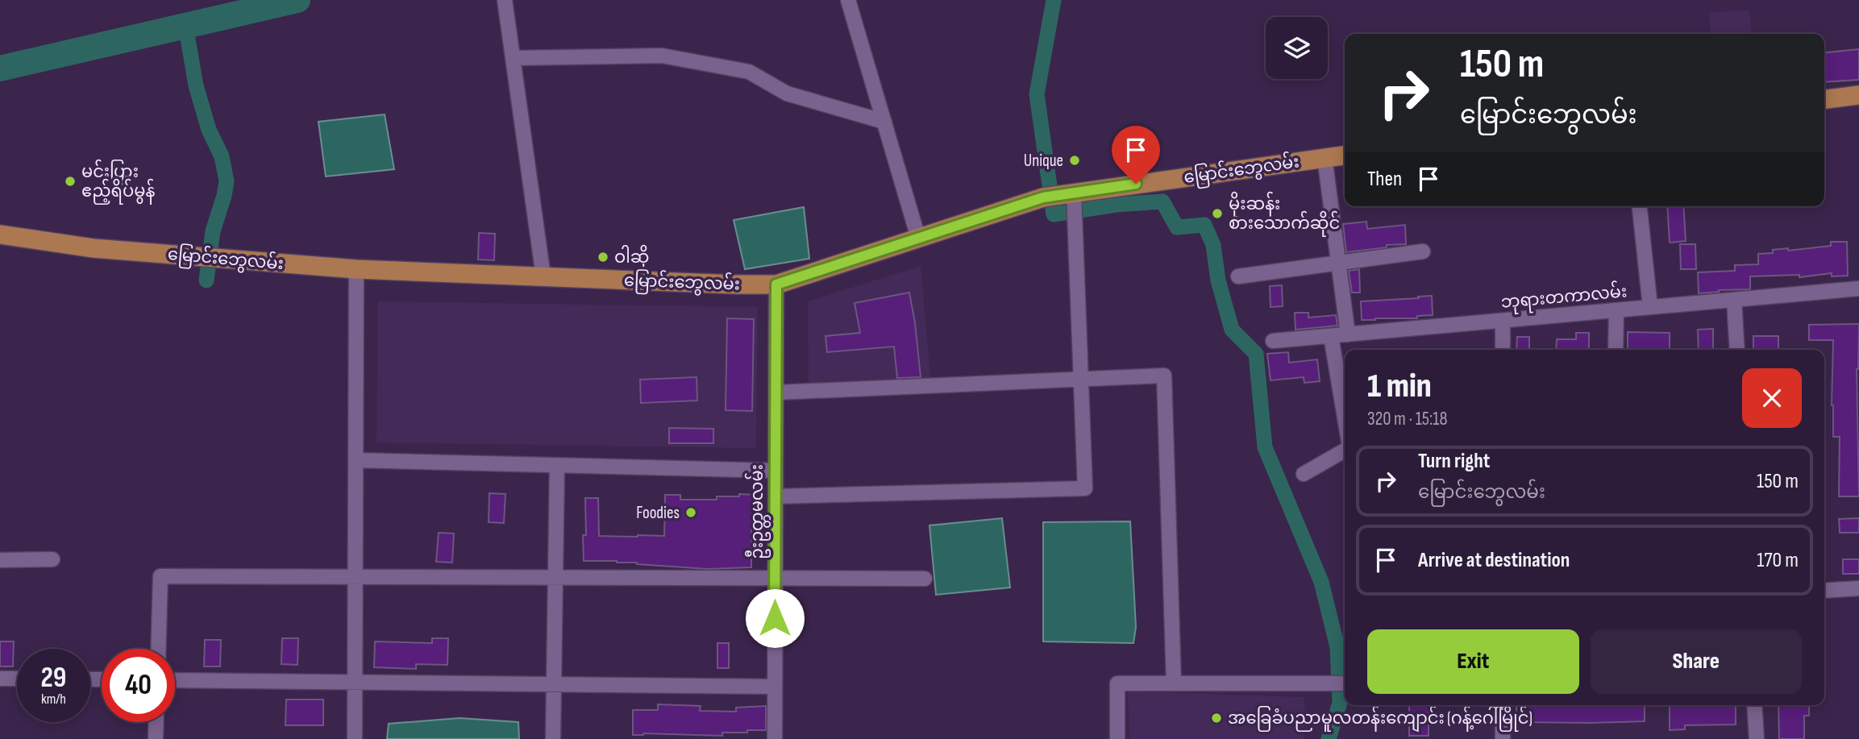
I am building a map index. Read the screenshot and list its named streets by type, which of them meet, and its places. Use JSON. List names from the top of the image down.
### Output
{
  "streets": {
    "main road": ["မြောင်းဘွေလမ်း"],
    "street": ["ဘုရားတကာလမ်း", "ဦးဥတ္တမလမ်း"]
  },
  "crossings": [
    ["မြောင်းဘွေလမ်း", "ဦးဥတ္တမလမ်း"]
  ],
  "places": [
    "Unique",
    "မင်းပြား ဧည့်ရိပ်မွန်",
    "မိုးဆန်း စားသောက်ဆိုင်",
    "ဝါဆို",
    "Foodies",
    "အခြေခံပညာမူလတန်းကျောင်း (ဂန့်ဂေါ်မြိုင်)"
  ],
  "page": {
    "turn": ["150 m", "မြောင်းဘွေလမ်း"],
    "then": "Then",
    "heading": ["1 min", "320 m · 15:18"],
    "list": [
      {
        "name": "Turn right",
        "note": "မြောင်းဘွေလမ်း",
        "value": "150 m"
      },
      {
        "name": "Arrive at destination",
        "value": "170 m"
      }
    ],
    "buttons": ["Exit", "Share"],
    "speed": "29 km/h",
    "limit": "40"
  }
}
